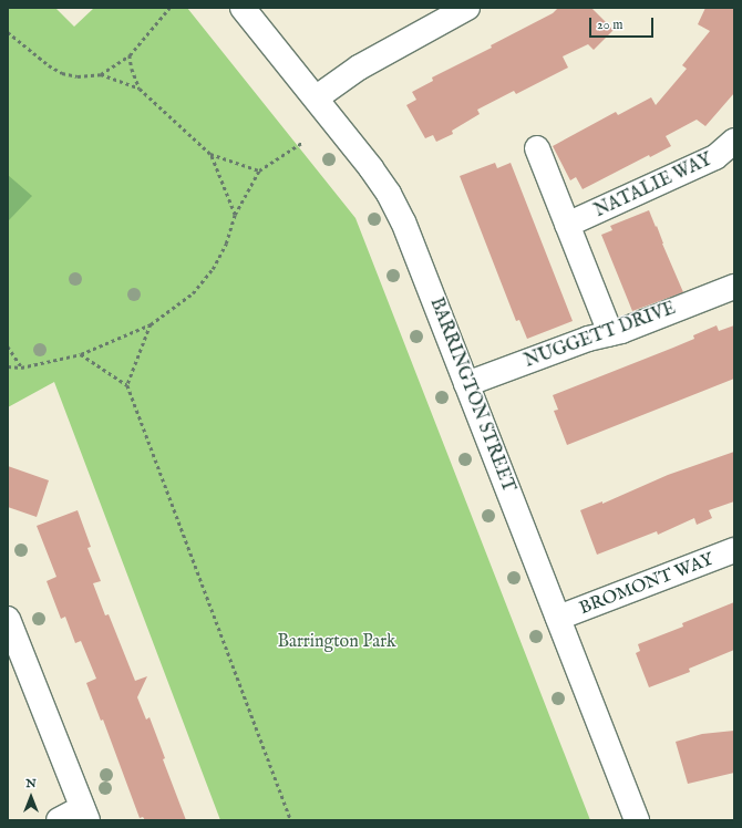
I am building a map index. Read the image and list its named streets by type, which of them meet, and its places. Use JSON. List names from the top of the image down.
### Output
{
  "streets": {
    "street": [
      "NATALIE WAY",
      "NUGGETT DRIVE",
      "BARRINGTON STREET",
      "BROMONT WAY"
    ]
  },
  "crossings": [
    ["NUGGETT DRIVE", "BARRINGTON STREET"],
    ["BARRINGTON STREET", "BROMONT WAY"]
  ],
  "parks": ["Barrington Park"],
  "scale_bar": "20 m",
  "north": "top"
}
